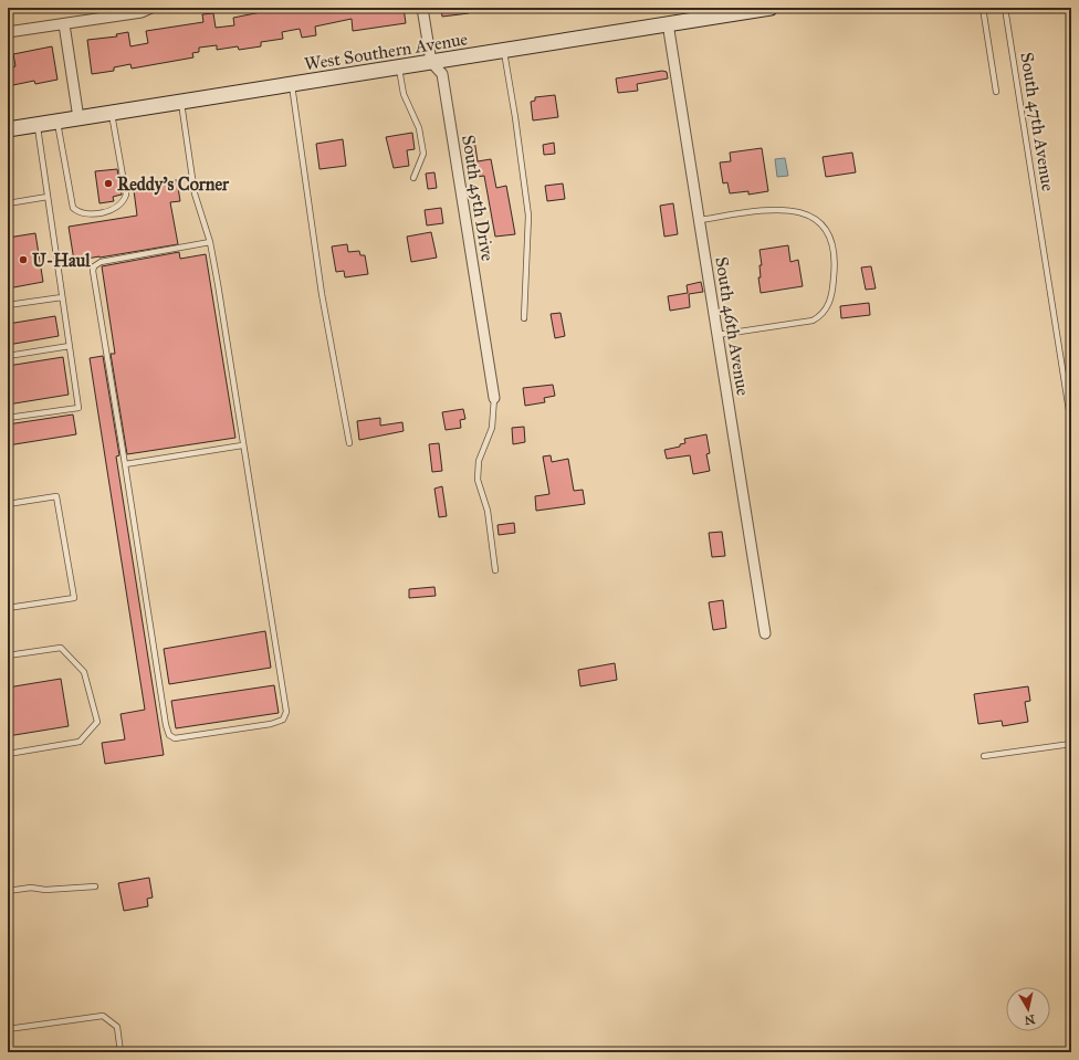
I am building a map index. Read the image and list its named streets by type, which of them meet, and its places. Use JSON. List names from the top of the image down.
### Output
{
  "streets": {
    "main road": ["West Southern Avenue"],
    "street": ["South 45th Drive", "South 46th Avenue"],
    "lane": ["South 47th Avenue"]
  },
  "crossings": [
    ["West Southern Avenue", "South 45th Drive"],
    ["West Southern Avenue", "South 46th Avenue"]
  ],
  "places": ["Reddy's Corner", "U-Haul"],
  "north": "bottom"
}
